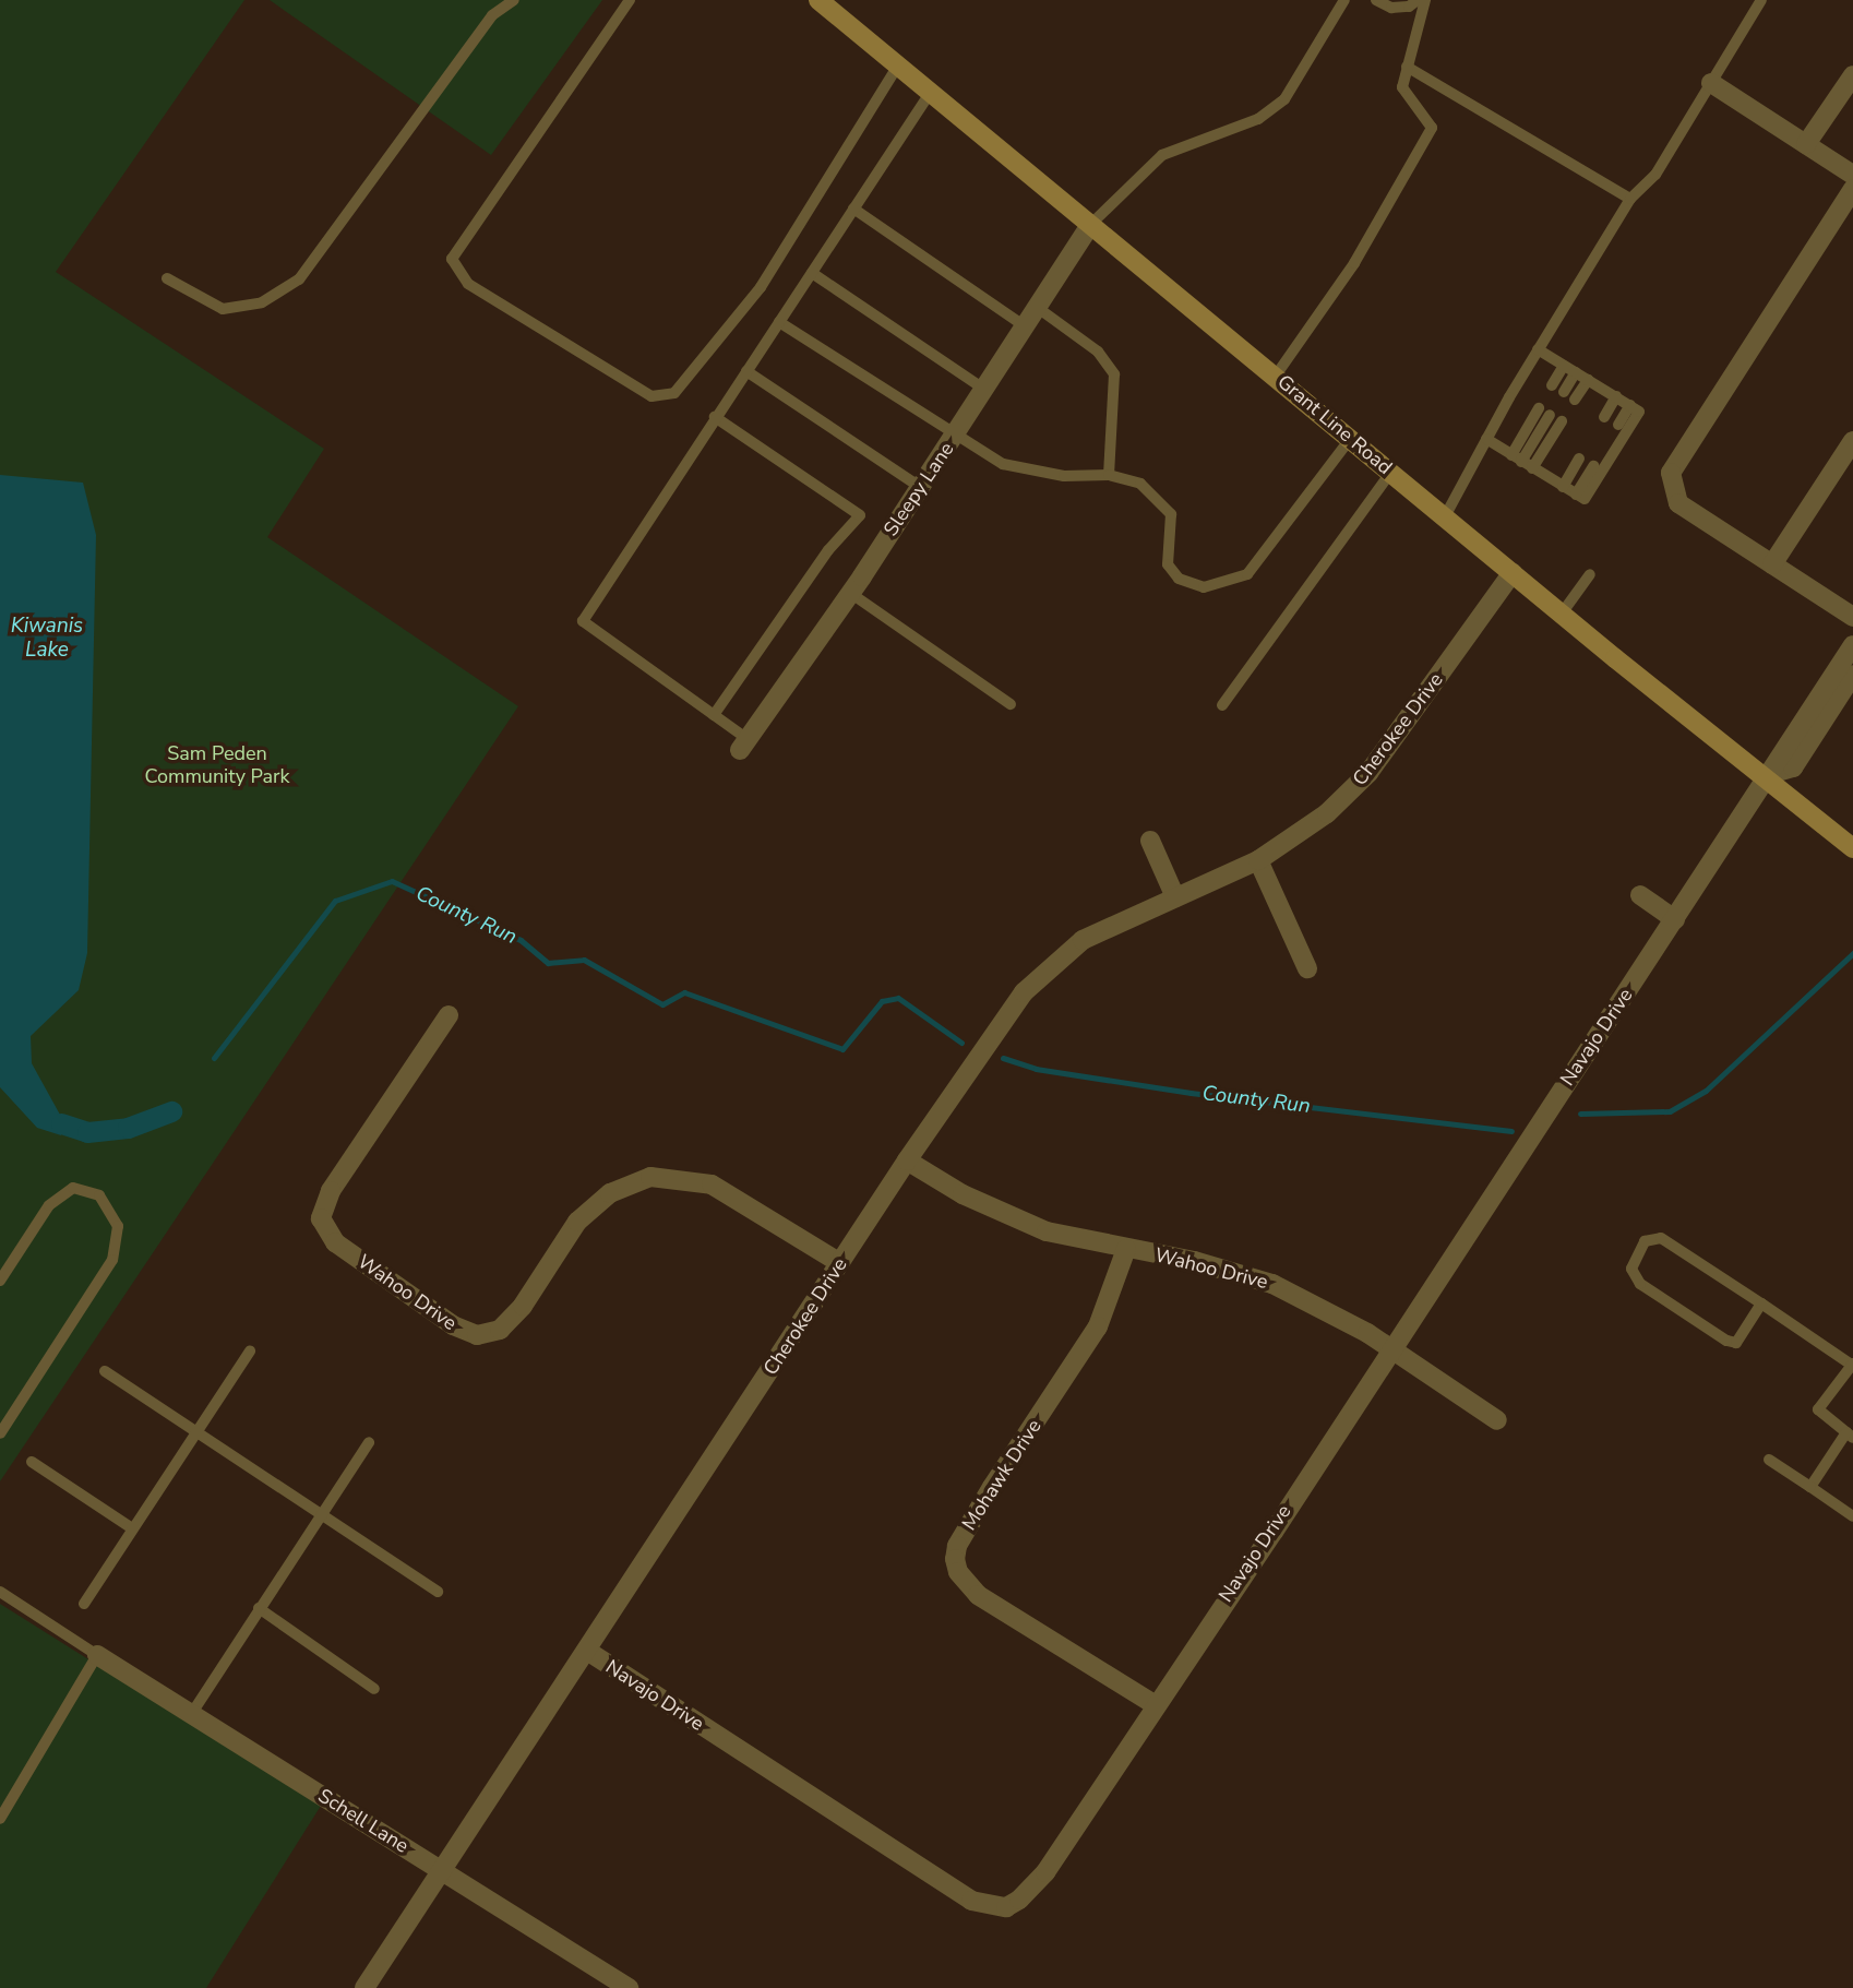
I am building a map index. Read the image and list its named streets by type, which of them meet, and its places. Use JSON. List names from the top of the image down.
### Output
{
  "streets": {
    "main road": ["Grant Line Road"],
    "street": [
      "Sleepy Lane",
      "Cherokee Drive",
      "Navajo Drive",
      "Wahoo Drive",
      "Mohawk Drive",
      "Schell Lane"
    ]
  },
  "crossings": [
    ["Grant Line Road", "Sleepy Lane"],
    ["Grant Line Road", "Cherokee Drive"],
    ["Grant Line Road", "Navajo Drive"],
    ["Cherokee Drive", "Navajo Drive"],
    ["Cherokee Drive", "Wahoo Drive"],
    ["Cherokee Drive", "Schell Lane"],
    ["Navajo Drive", "Wahoo Drive"],
    ["Navajo Drive", "Mohawk Drive"],
    ["Wahoo Drive", "Mohawk Drive"]
  ],
  "water": ["Kiwanis Lake", "County Run"],
  "parks": ["Sam Peden Community Park"]
}
